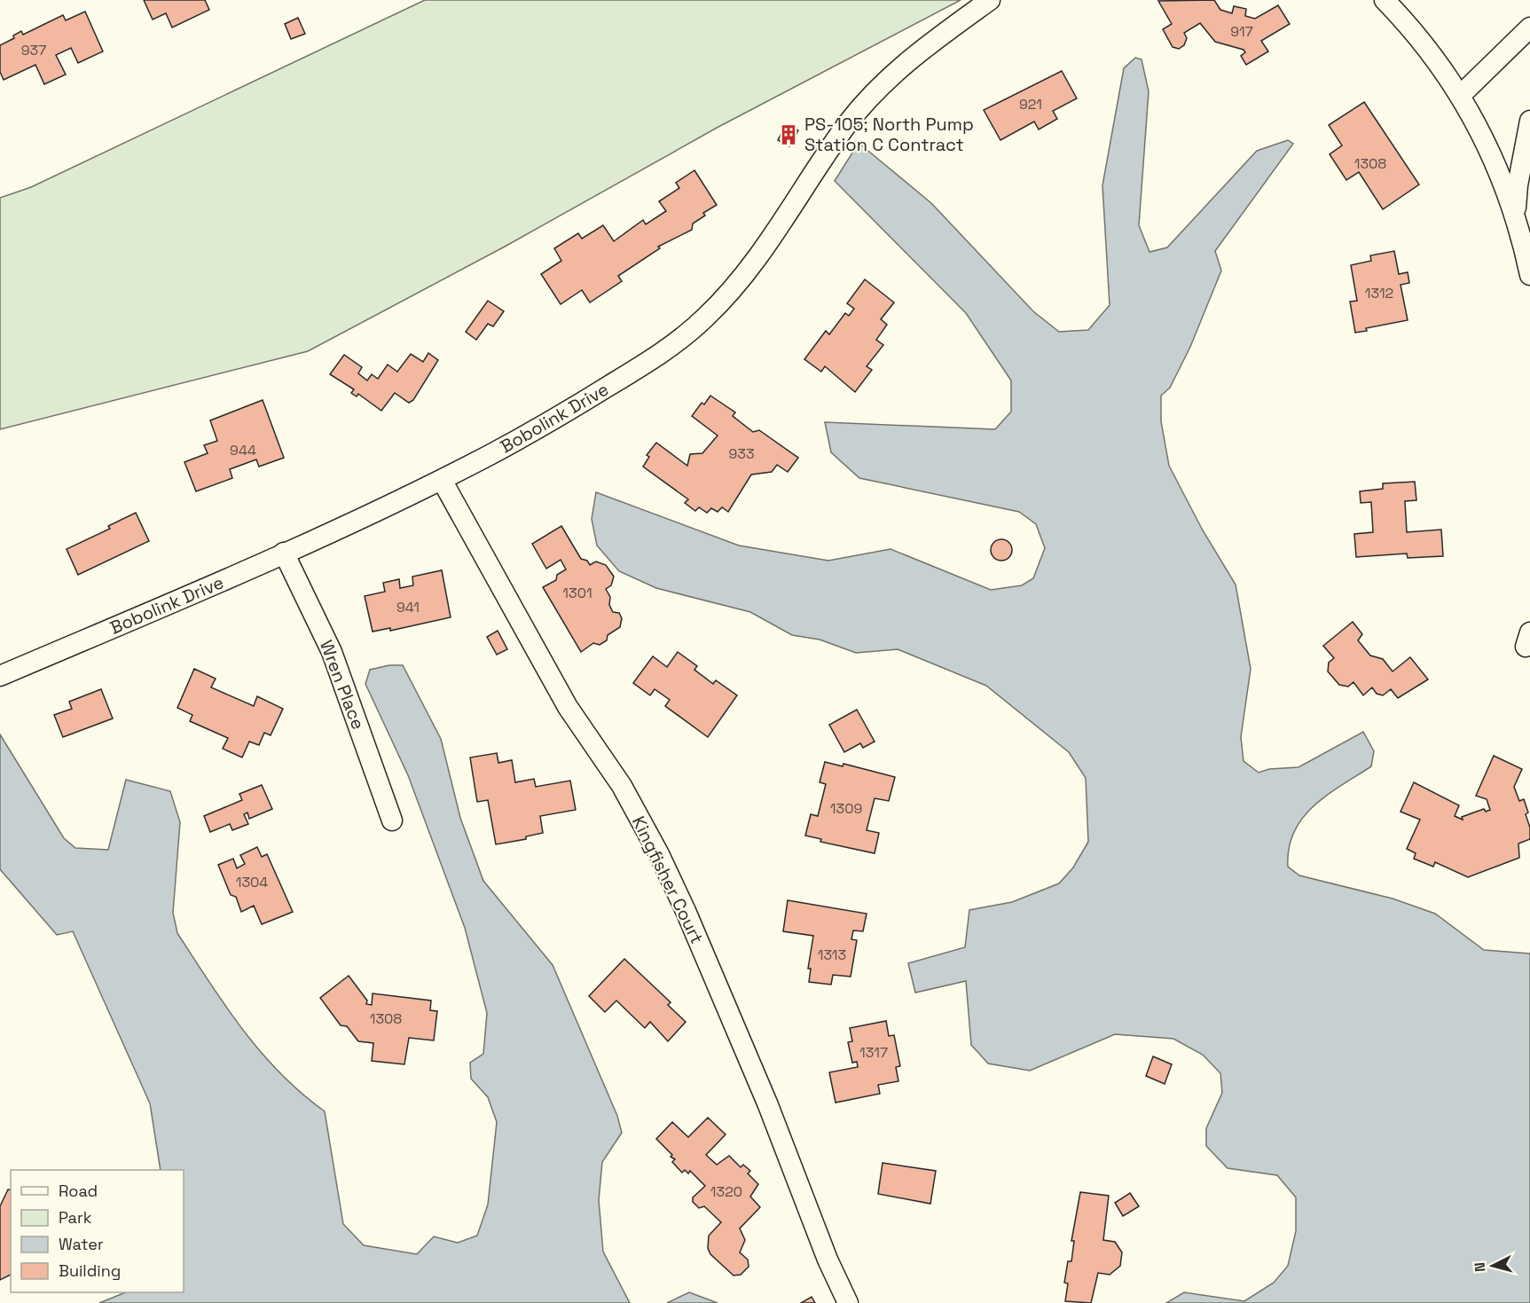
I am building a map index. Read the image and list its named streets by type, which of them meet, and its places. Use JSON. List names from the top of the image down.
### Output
{
  "streets": {
    "street": ["Bobolink Drive", "Wren Place", "Kingfisher Court"]
  },
  "crossings": [
    ["Bobolink Drive", "Wren Place"],
    ["Bobolink Drive", "Kingfisher Court"]
  ],
  "places": {
    "building": ["PS-105; North Pump Station C Contract"]
  },
  "house_numbers": [
    "917",
    "937",
    "921",
    "1308",
    "1312",
    "944",
    "933",
    "1301",
    "941",
    "1309",
    "1304",
    "1313",
    "1308",
    "1317",
    "1320"
  ],
  "legend": [
    "Road",
    "Park",
    "Water",
    "Building"
  ],
  "north": "left"
}
